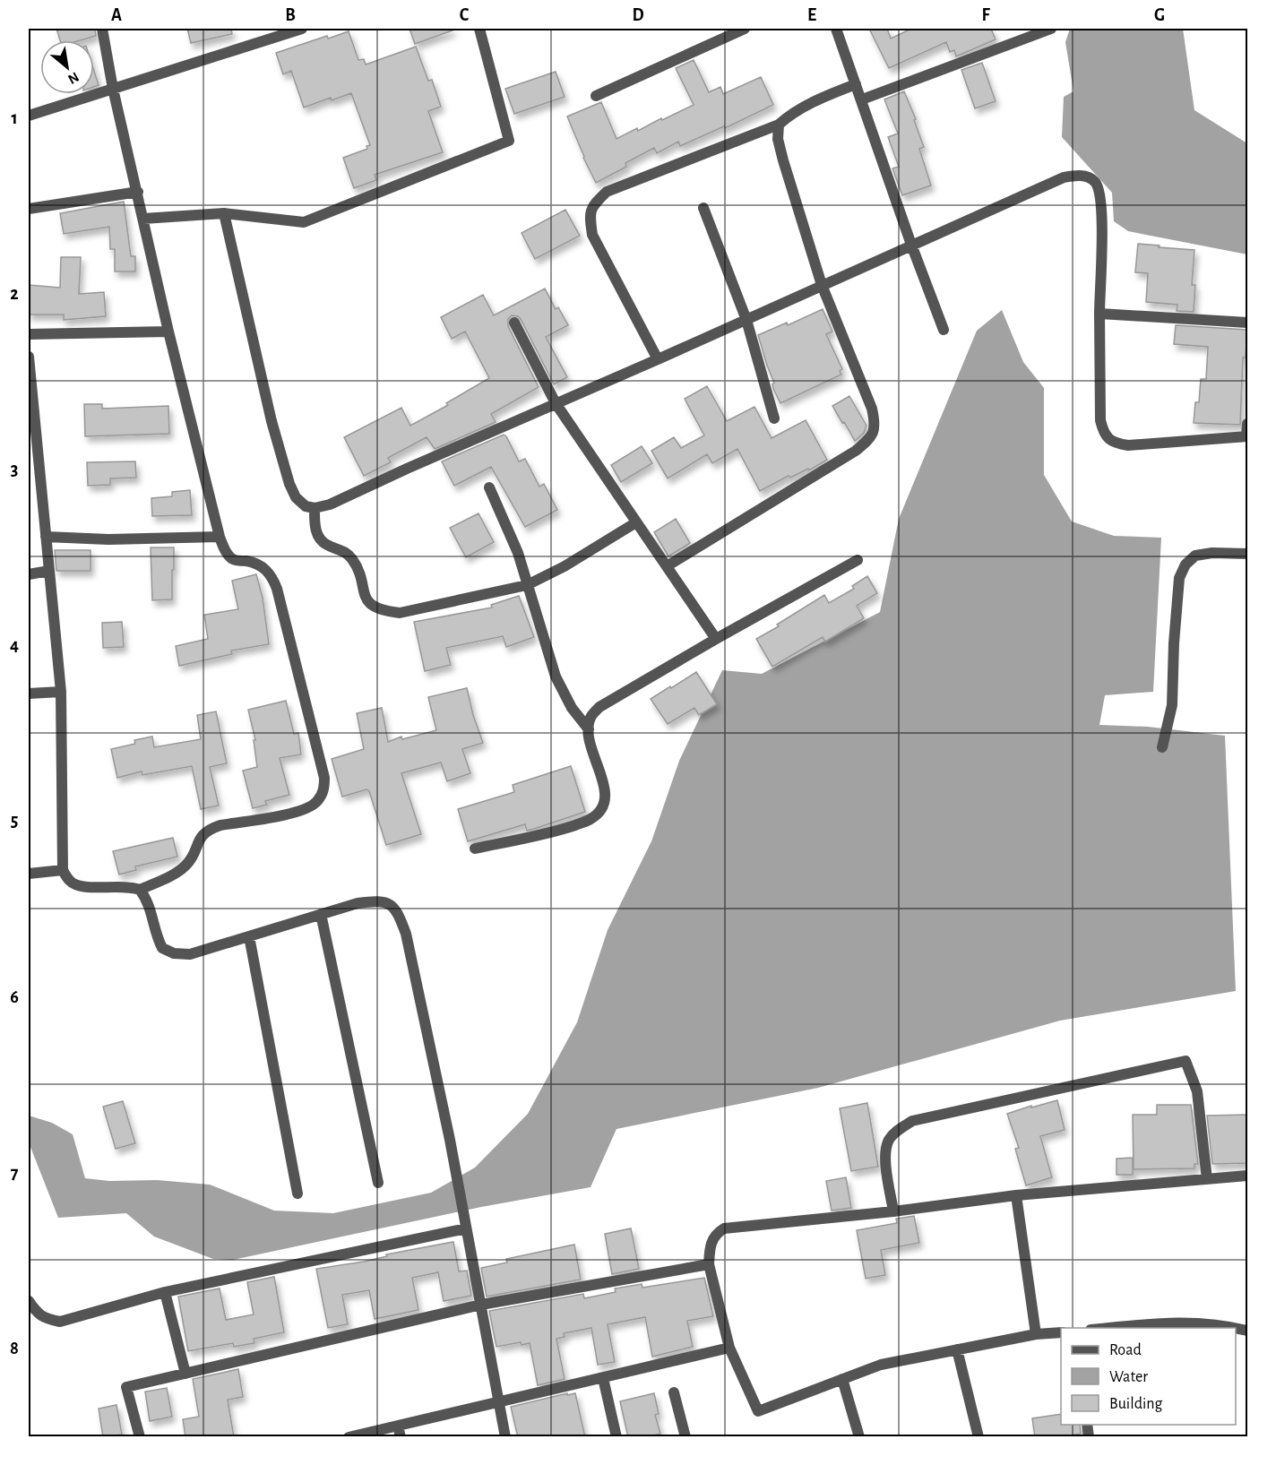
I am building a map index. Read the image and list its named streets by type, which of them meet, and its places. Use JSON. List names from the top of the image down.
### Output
{
  "legend": ["Road", "Water", "Building"],
  "north": "bottom right",
  "grid": {
    "columns": [
      "A",
      "B",
      "C",
      "D",
      "E",
      "F",
      "G"
    ],
    "rows": [
      "1",
      "2",
      "3",
      "4",
      "5",
      "6",
      "7",
      "8"
    ]
  }
}
